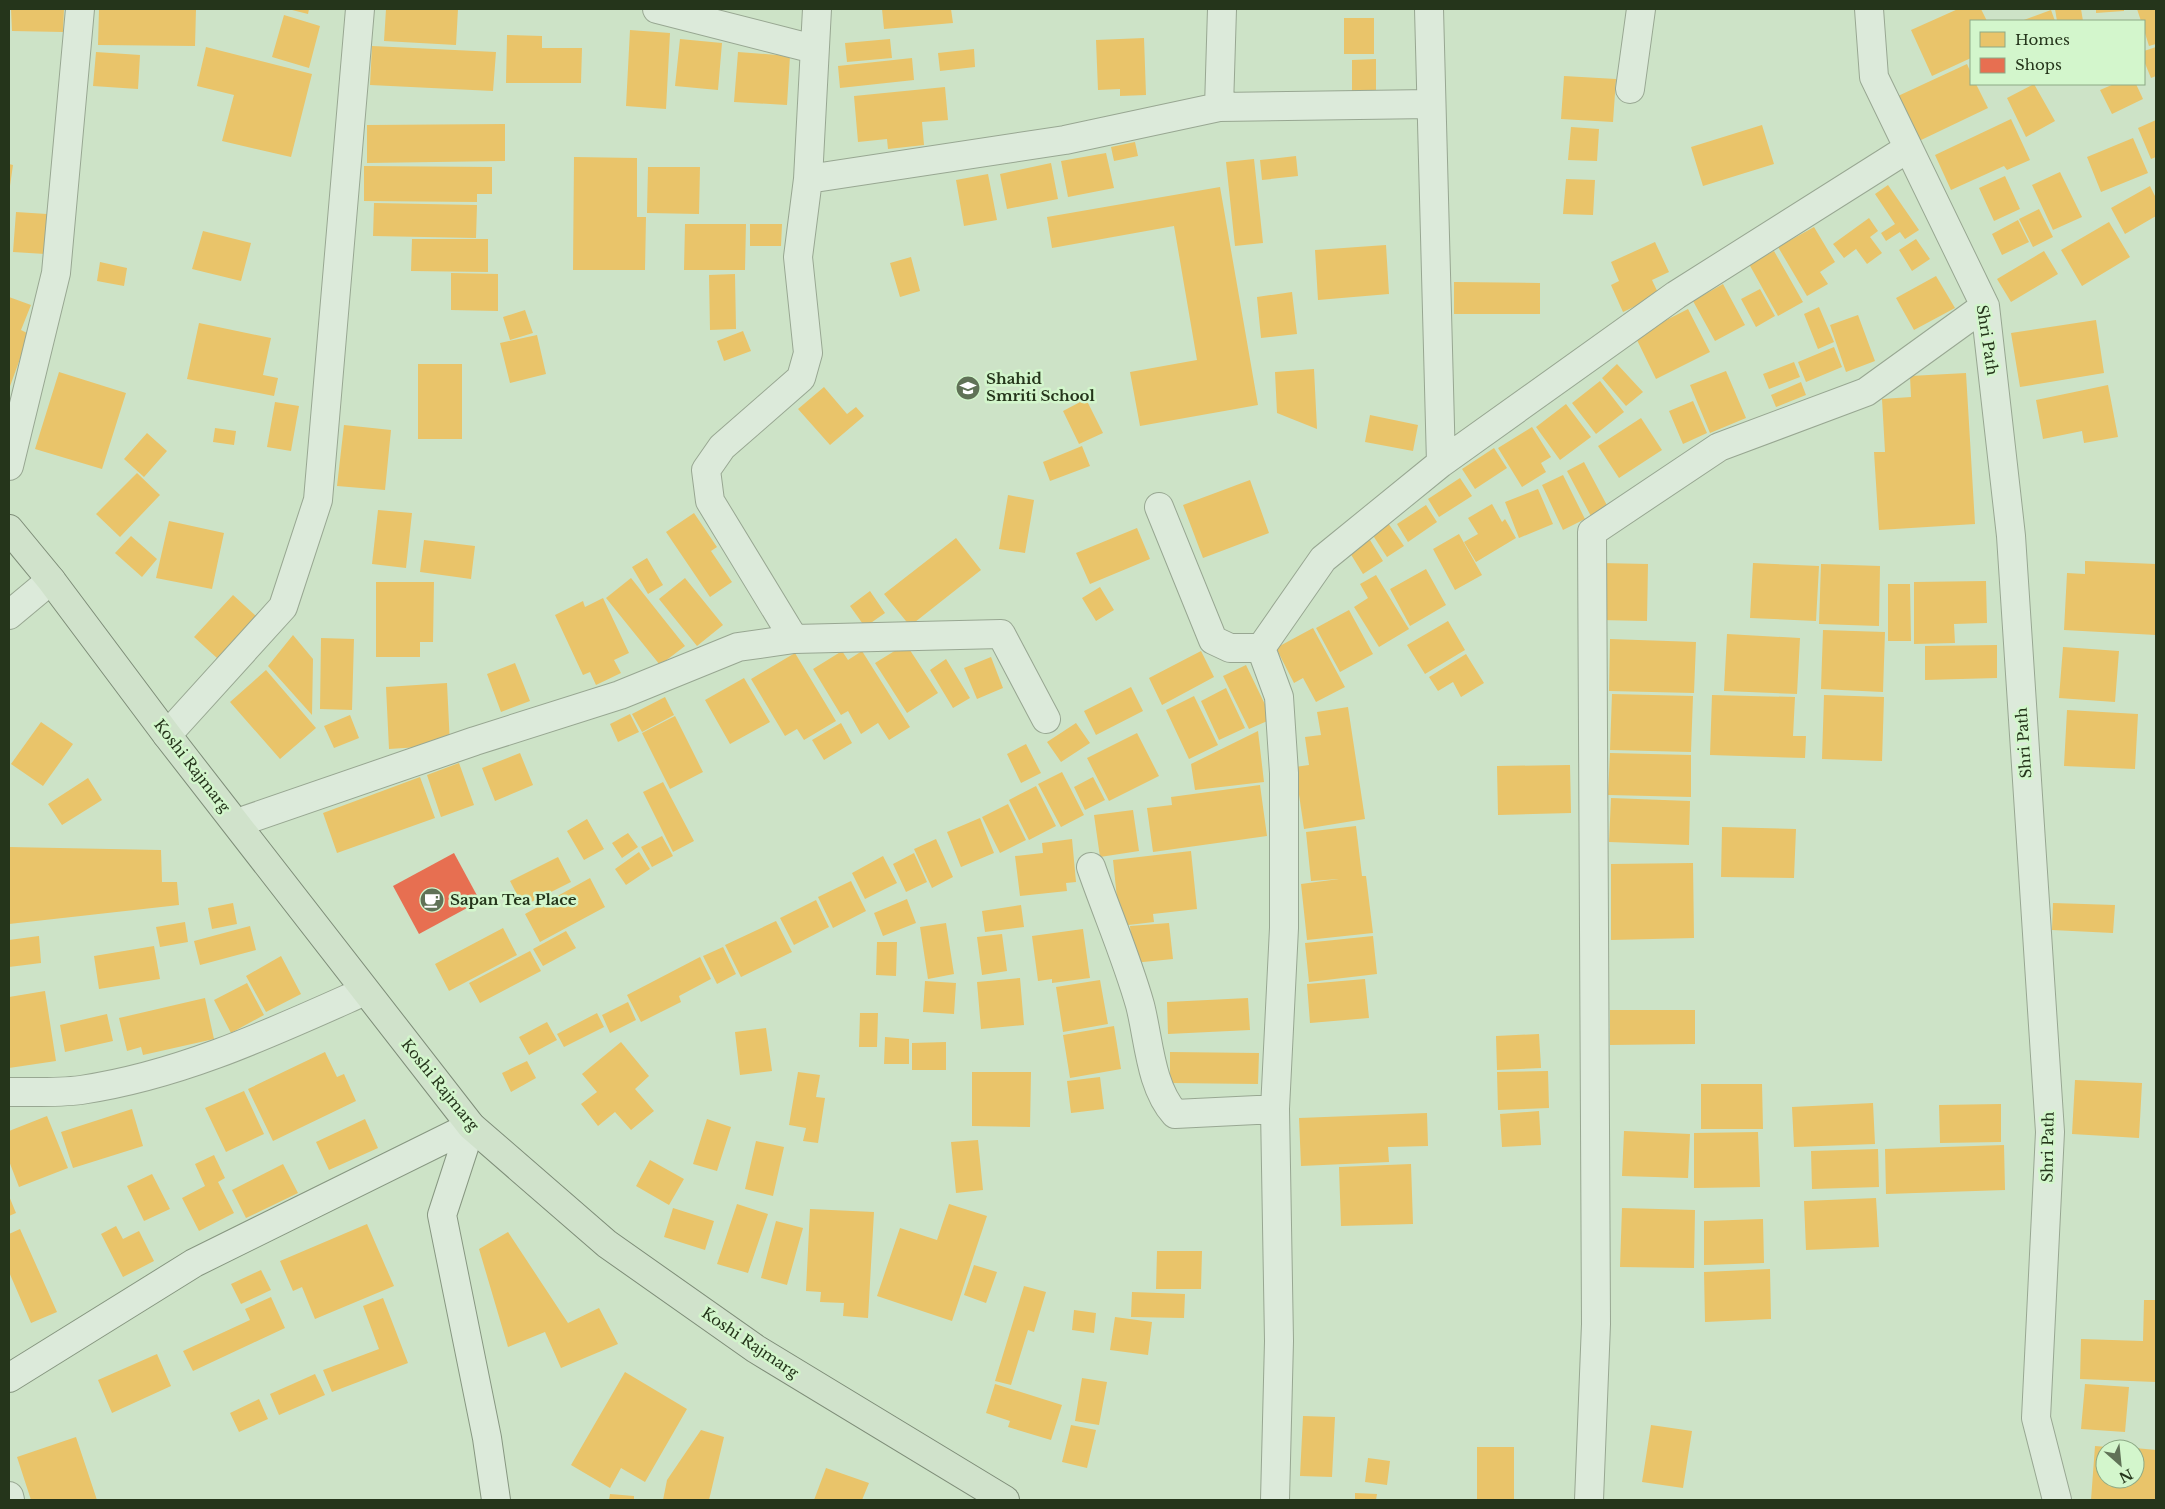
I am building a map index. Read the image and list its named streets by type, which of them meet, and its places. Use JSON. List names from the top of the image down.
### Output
{
  "streets": {
    "main road": ["Koshi Rajmarg"],
    "street": ["Shri Path"]
  },
  "places": {
    "school or university": ["Shahid Smriti School"],
    "cafe": ["Sapan Tea Place"]
  },
  "legend": ["Homes", "Shops"],
  "north": "bottom right"
}
